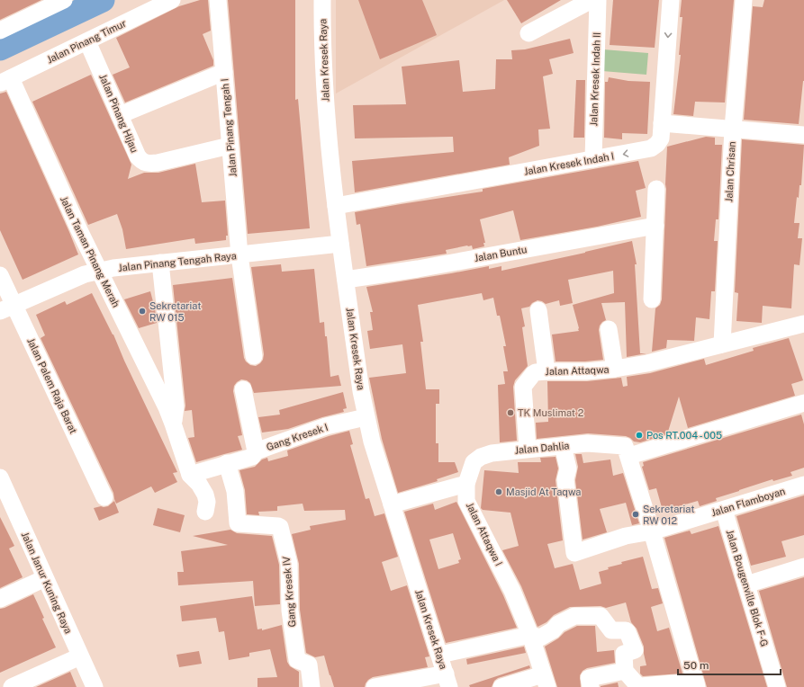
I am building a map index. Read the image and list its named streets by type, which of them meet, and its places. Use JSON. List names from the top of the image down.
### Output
{
  "streets": {
    "street": [
      "Jalan Pinang Timur",
      "Jalan Kresek Raya",
      "Jalan Kresek Indah II",
      "Jalan Pinang Hijau",
      "Jalan Pinang Tengah I",
      "Jalan Kresek Indah I",
      "Jalan Chrisan",
      "Jalan Taman Pinang Merah",
      "Jalan Buntu",
      "Jalan Pinang Tengah Raya",
      "Jalan Attaqwa",
      "Jalan Palem Raja Barat",
      "Gang Kresek I",
      "Jalan Dahlia",
      "Jalan Flamboyan",
      "Jalan Attaqwa I",
      "Jalan Janur Kuning Raya",
      "Jalan Bougenville Blok F-G",
      "Gang Kresek IV"
    ]
  },
  "crossings": [
    ["Jalan Pinang Timur", "Jalan Pinang Hijau"],
    ["Jalan Pinang Timur", "Jalan Taman Pinang Merah"],
    ["Jalan Kresek Raya", "Jalan Kresek Indah I"],
    ["Jalan Kresek Raya", "Jalan Buntu"],
    ["Jalan Kresek Raya", "Jalan Pinang Tengah Raya"],
    ["Jalan Kresek Raya", "Gang Kresek I"],
    ["Jalan Kresek Indah II", "Jalan Kresek Indah I"],
    ["Jalan Pinang Hijau", "Jalan Pinang Tengah I"],
    ["Jalan Pinang Tengah I", "Jalan Pinang Tengah Raya"],
    ["Jalan Taman Pinang Merah", "Jalan Pinang Tengah Raya"],
    ["Jalan Taman Pinang Merah", "Gang Kresek I"],
    ["Jalan Pinang Tengah Raya", "Jalan Palem Raja Barat"],
    ["Jalan Attaqwa", "Jalan Dahlia"],
    ["Gang Kresek I", "Gang Kresek IV"],
    ["Jalan Dahlia", "Jalan Flamboyan"],
    ["Jalan Dahlia", "Jalan Attaqwa I"],
    ["Jalan Flamboyan", "Jalan Bougenville Blok F-G"]
  ],
  "places": [
    "Sekretariat RW 015",
    "TK Muslimat 2",
    "Pos RT.004 - 005",
    "Masjid At Taqwa",
    "Sekretariat RW 012"
  ],
  "scale_bar": "50 m"
}
